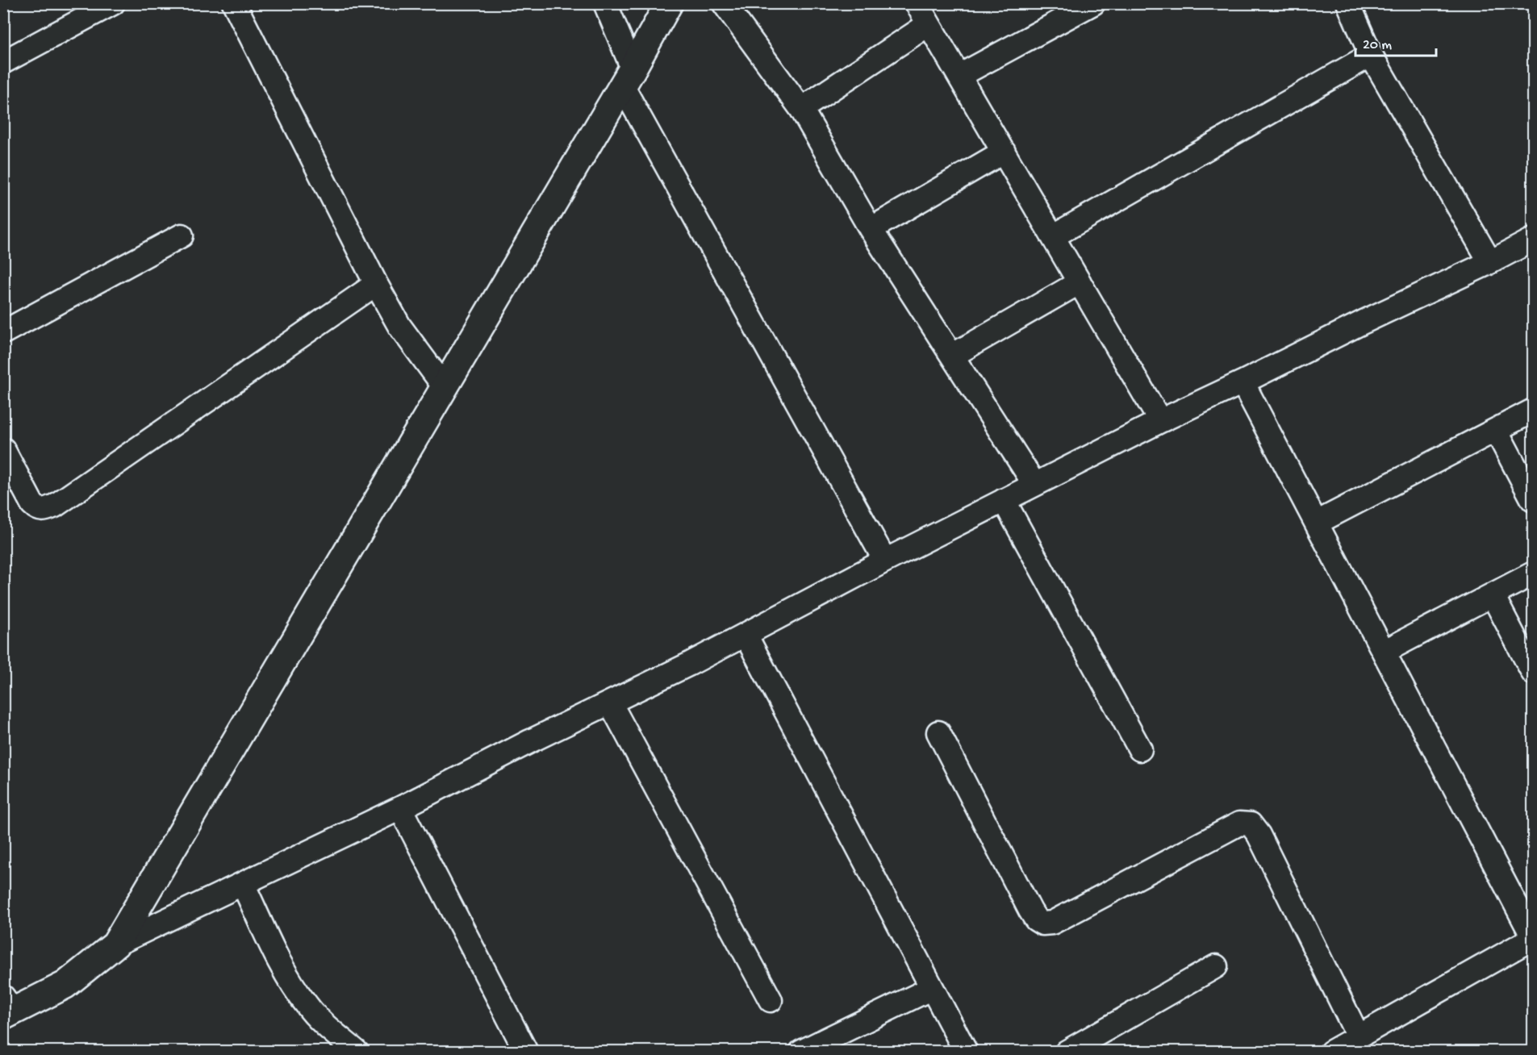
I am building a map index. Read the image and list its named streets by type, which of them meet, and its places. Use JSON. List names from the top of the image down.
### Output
{
  "scale_bar": "20 m"
}
